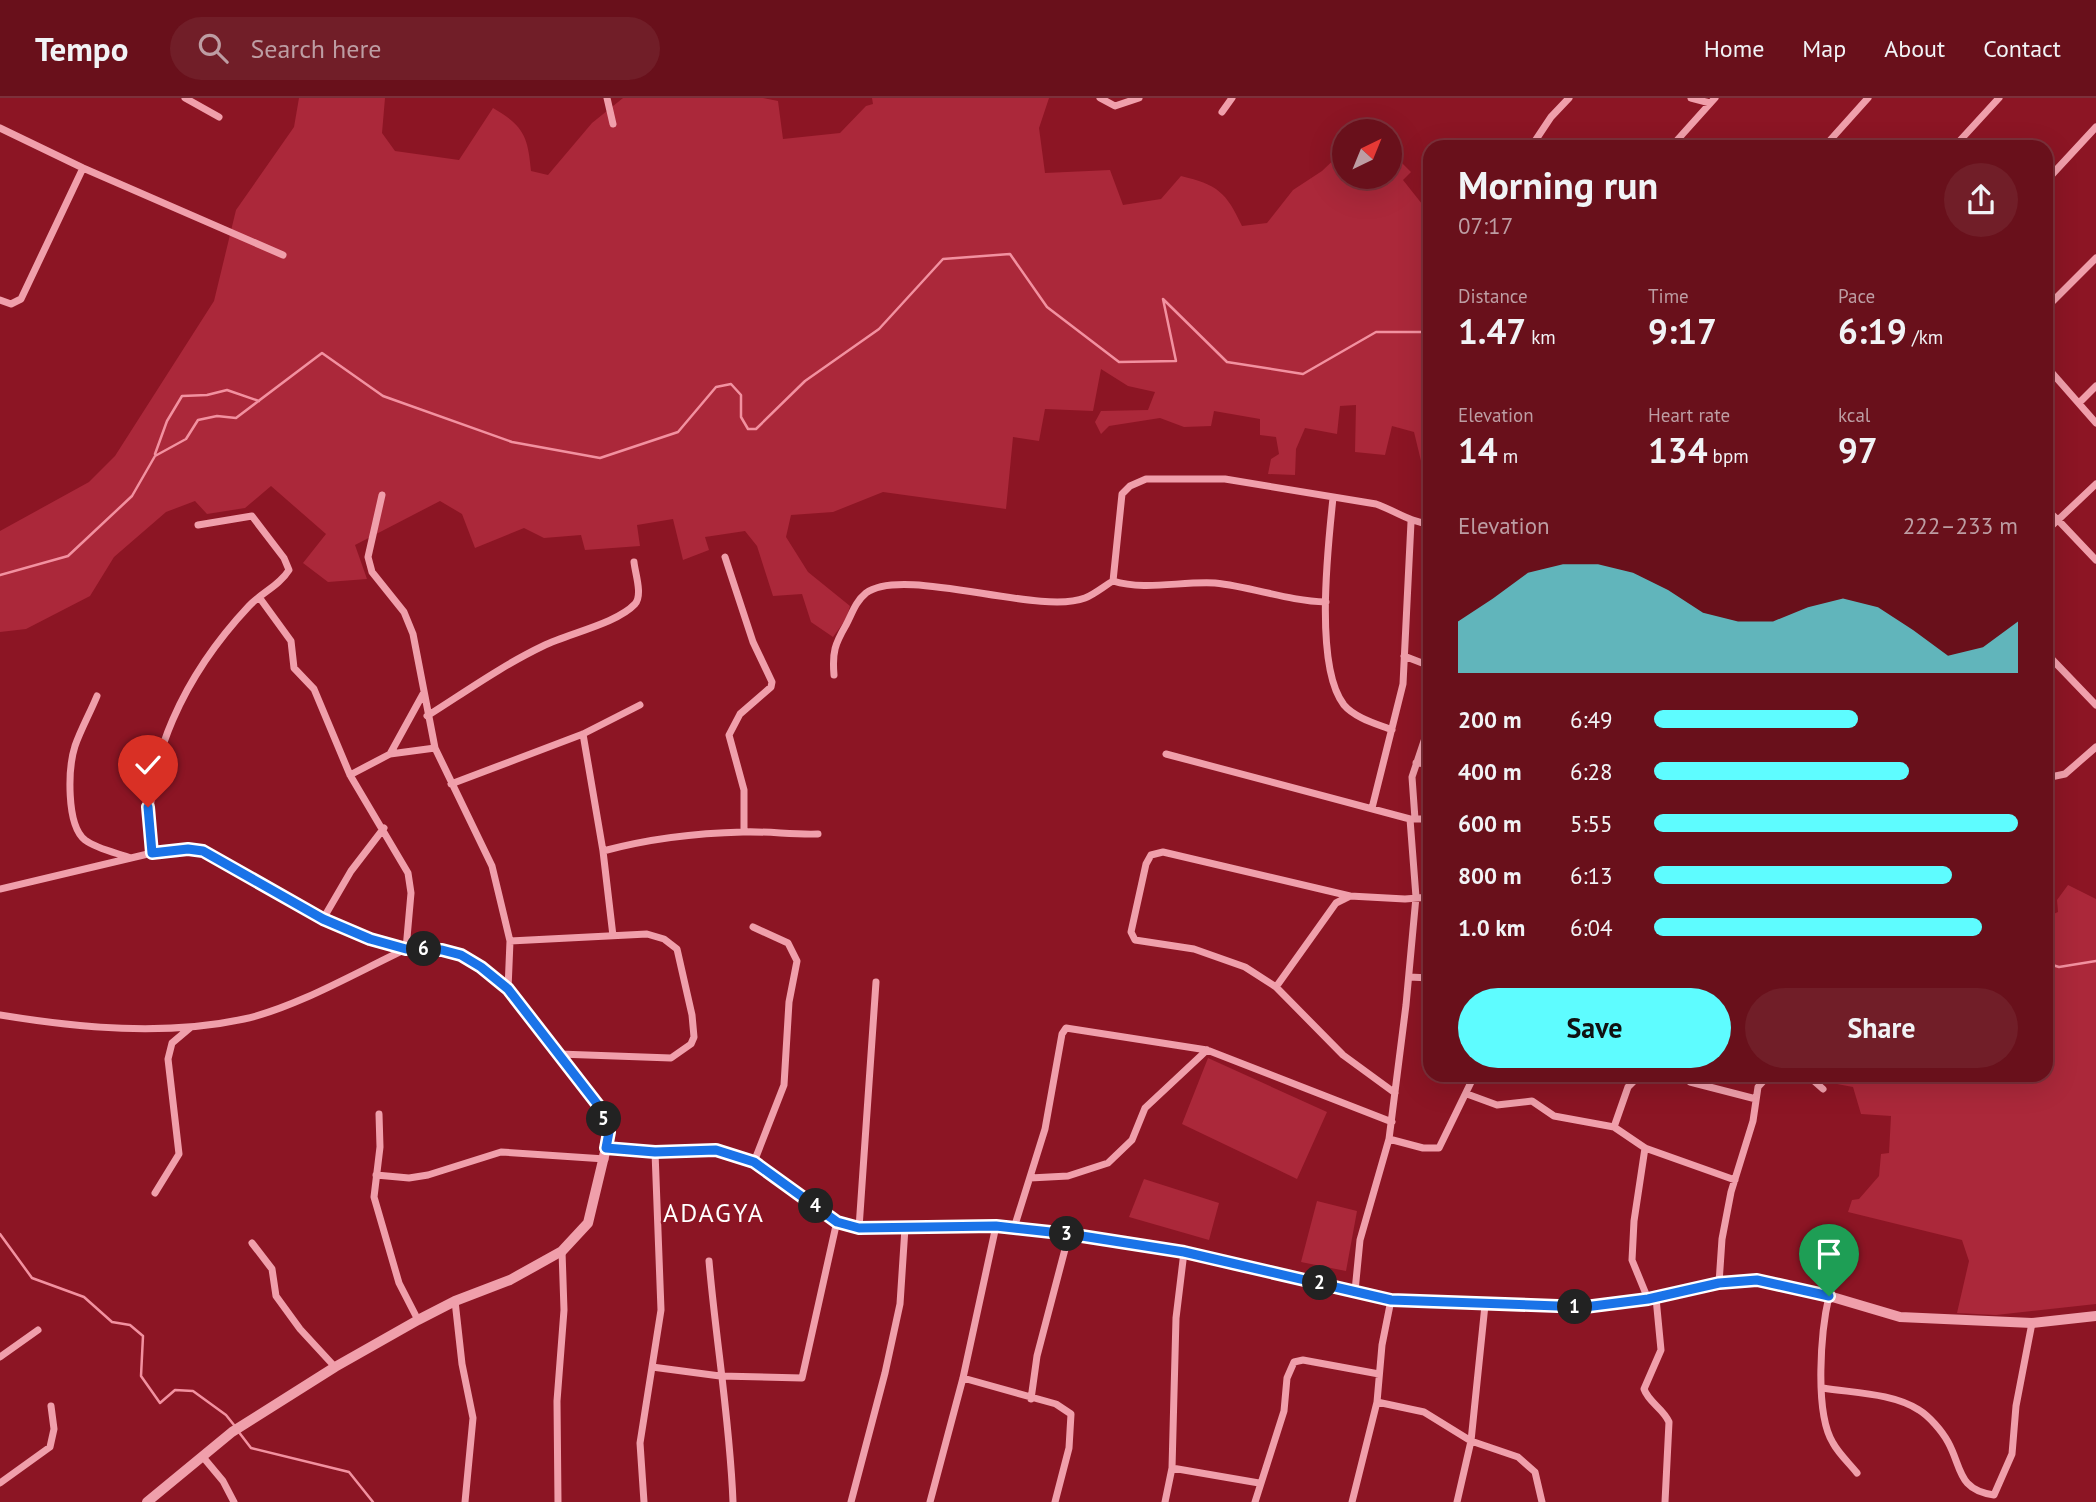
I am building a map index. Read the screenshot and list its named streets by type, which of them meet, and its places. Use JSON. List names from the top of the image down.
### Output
{
  "districts": ["ADAGYA"],
  "north": "top right",
  "page": {
    "header": "Tempo",
    "search": "Search here",
    "nav": [
      "Home",
      "Map",
      "About",
      "Contact"
    ],
    "heading": ["Morning run", "07:17"],
    "stats": [
      ["Distance", "1.47 km"],
      ["Time", "9:17"],
      ["Pace", "6:19 /km"],
      ["Elevation", "14 m"],
      ["Heart rate", "134 bpm"],
      ["kcal", "97"]
    ],
    "chart": ["Elevation", "222–233 m"],
    "list": [
      {
        "name": "200 m",
        "note": "6:49"
      },
      {
        "name": "400 m",
        "note": "6:28"
      },
      {
        "name": "600 m",
        "note": "5:55"
      },
      {
        "name": "800 m",
        "note": "6:13"
      },
      {
        "name": "1.0 km",
        "note": "6:04"
      }
    ],
    "pins": [
      "6",
      "5",
      "4",
      "3",
      "2",
      "1"
    ],
    "buttons": ["Save", "Share"]
  }
}
